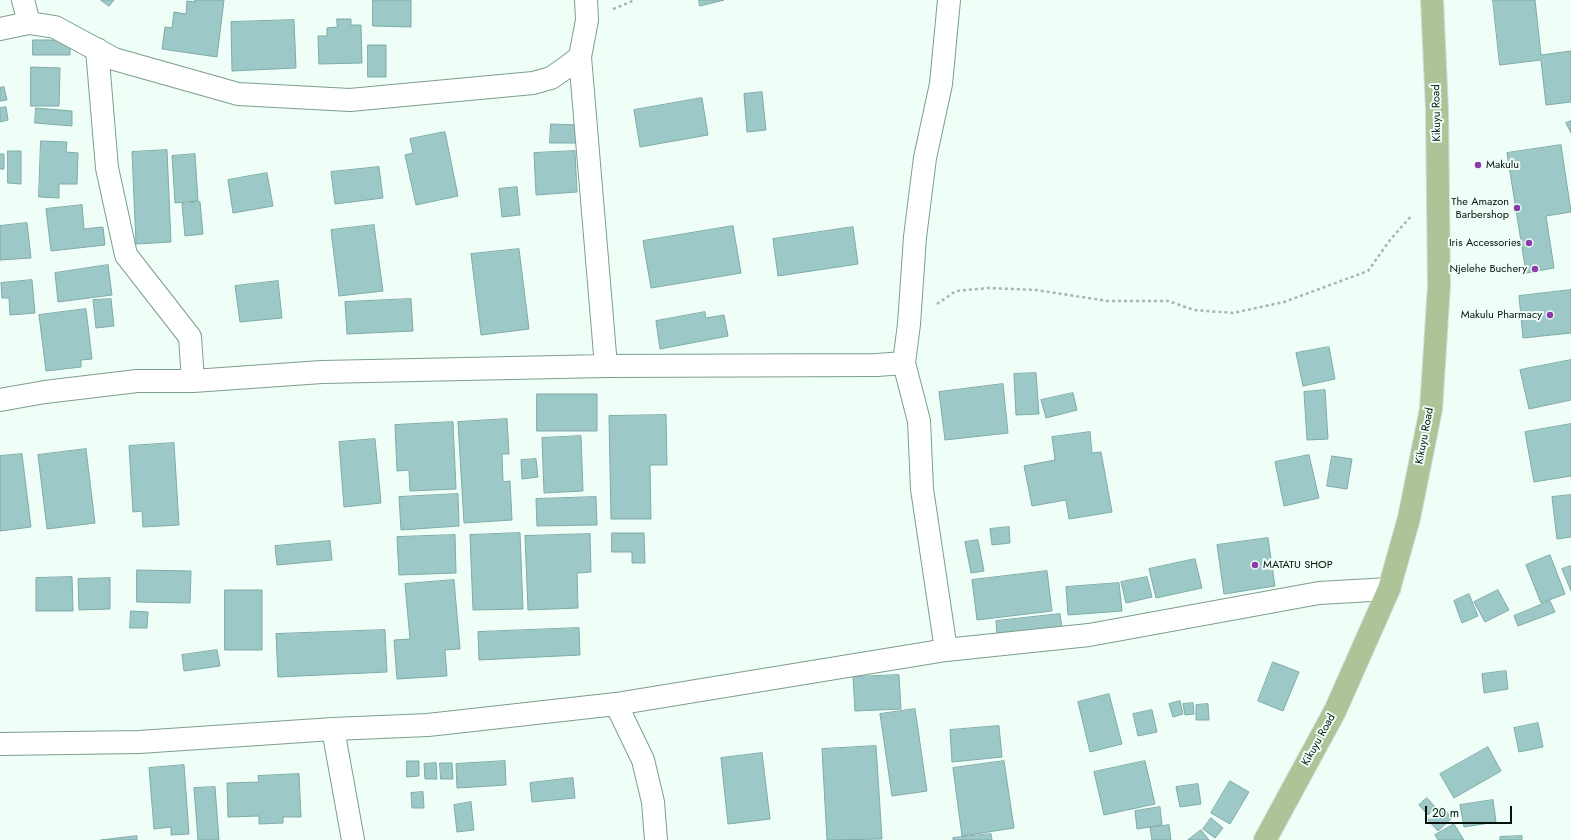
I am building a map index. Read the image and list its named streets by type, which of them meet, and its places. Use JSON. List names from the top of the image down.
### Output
{
  "streets": {
    "main road": ["Kikuyu Road"]
  },
  "places": [
    "Makulu",
    "The Amazon Barbershop",
    "Iris Accessories",
    "Njelehe Buchery",
    "Makulu Pharmacy",
    "MATATU SHOP"
  ],
  "scale_bar": "20 m"
}
